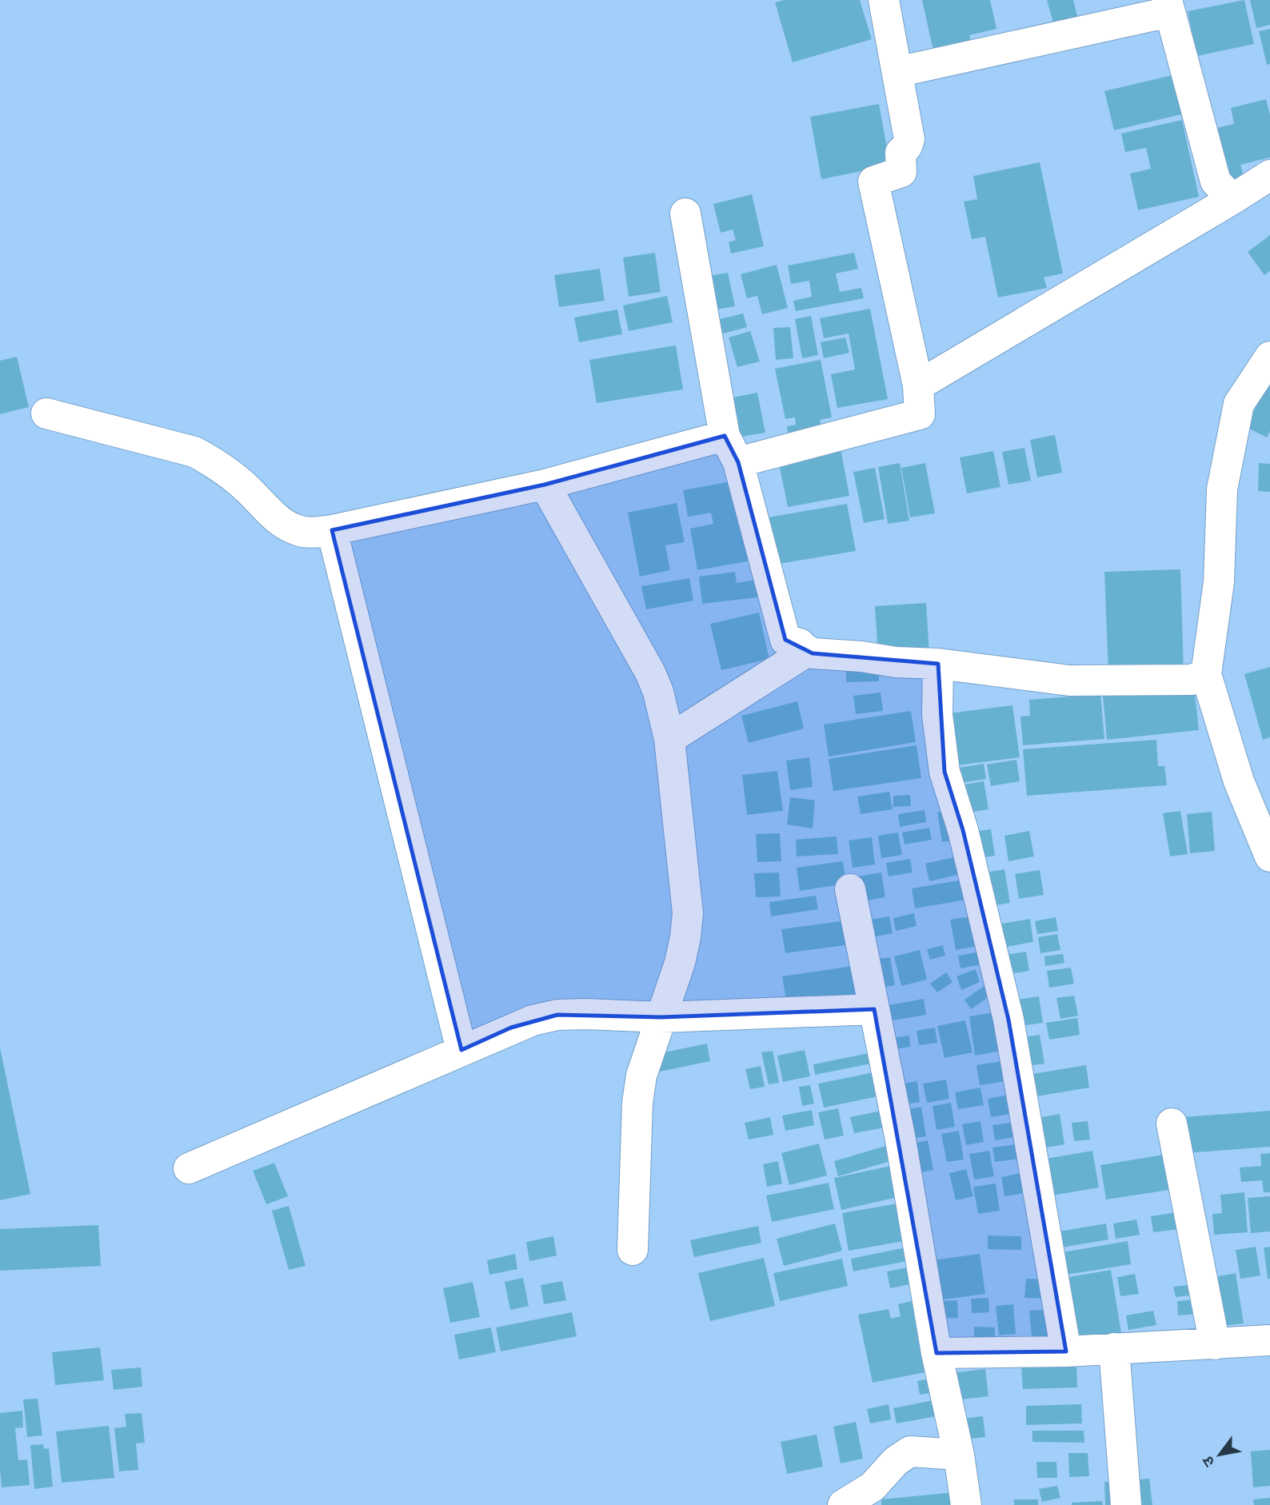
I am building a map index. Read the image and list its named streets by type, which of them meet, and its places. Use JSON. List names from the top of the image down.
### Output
{
  "north": "bottom left"
}
